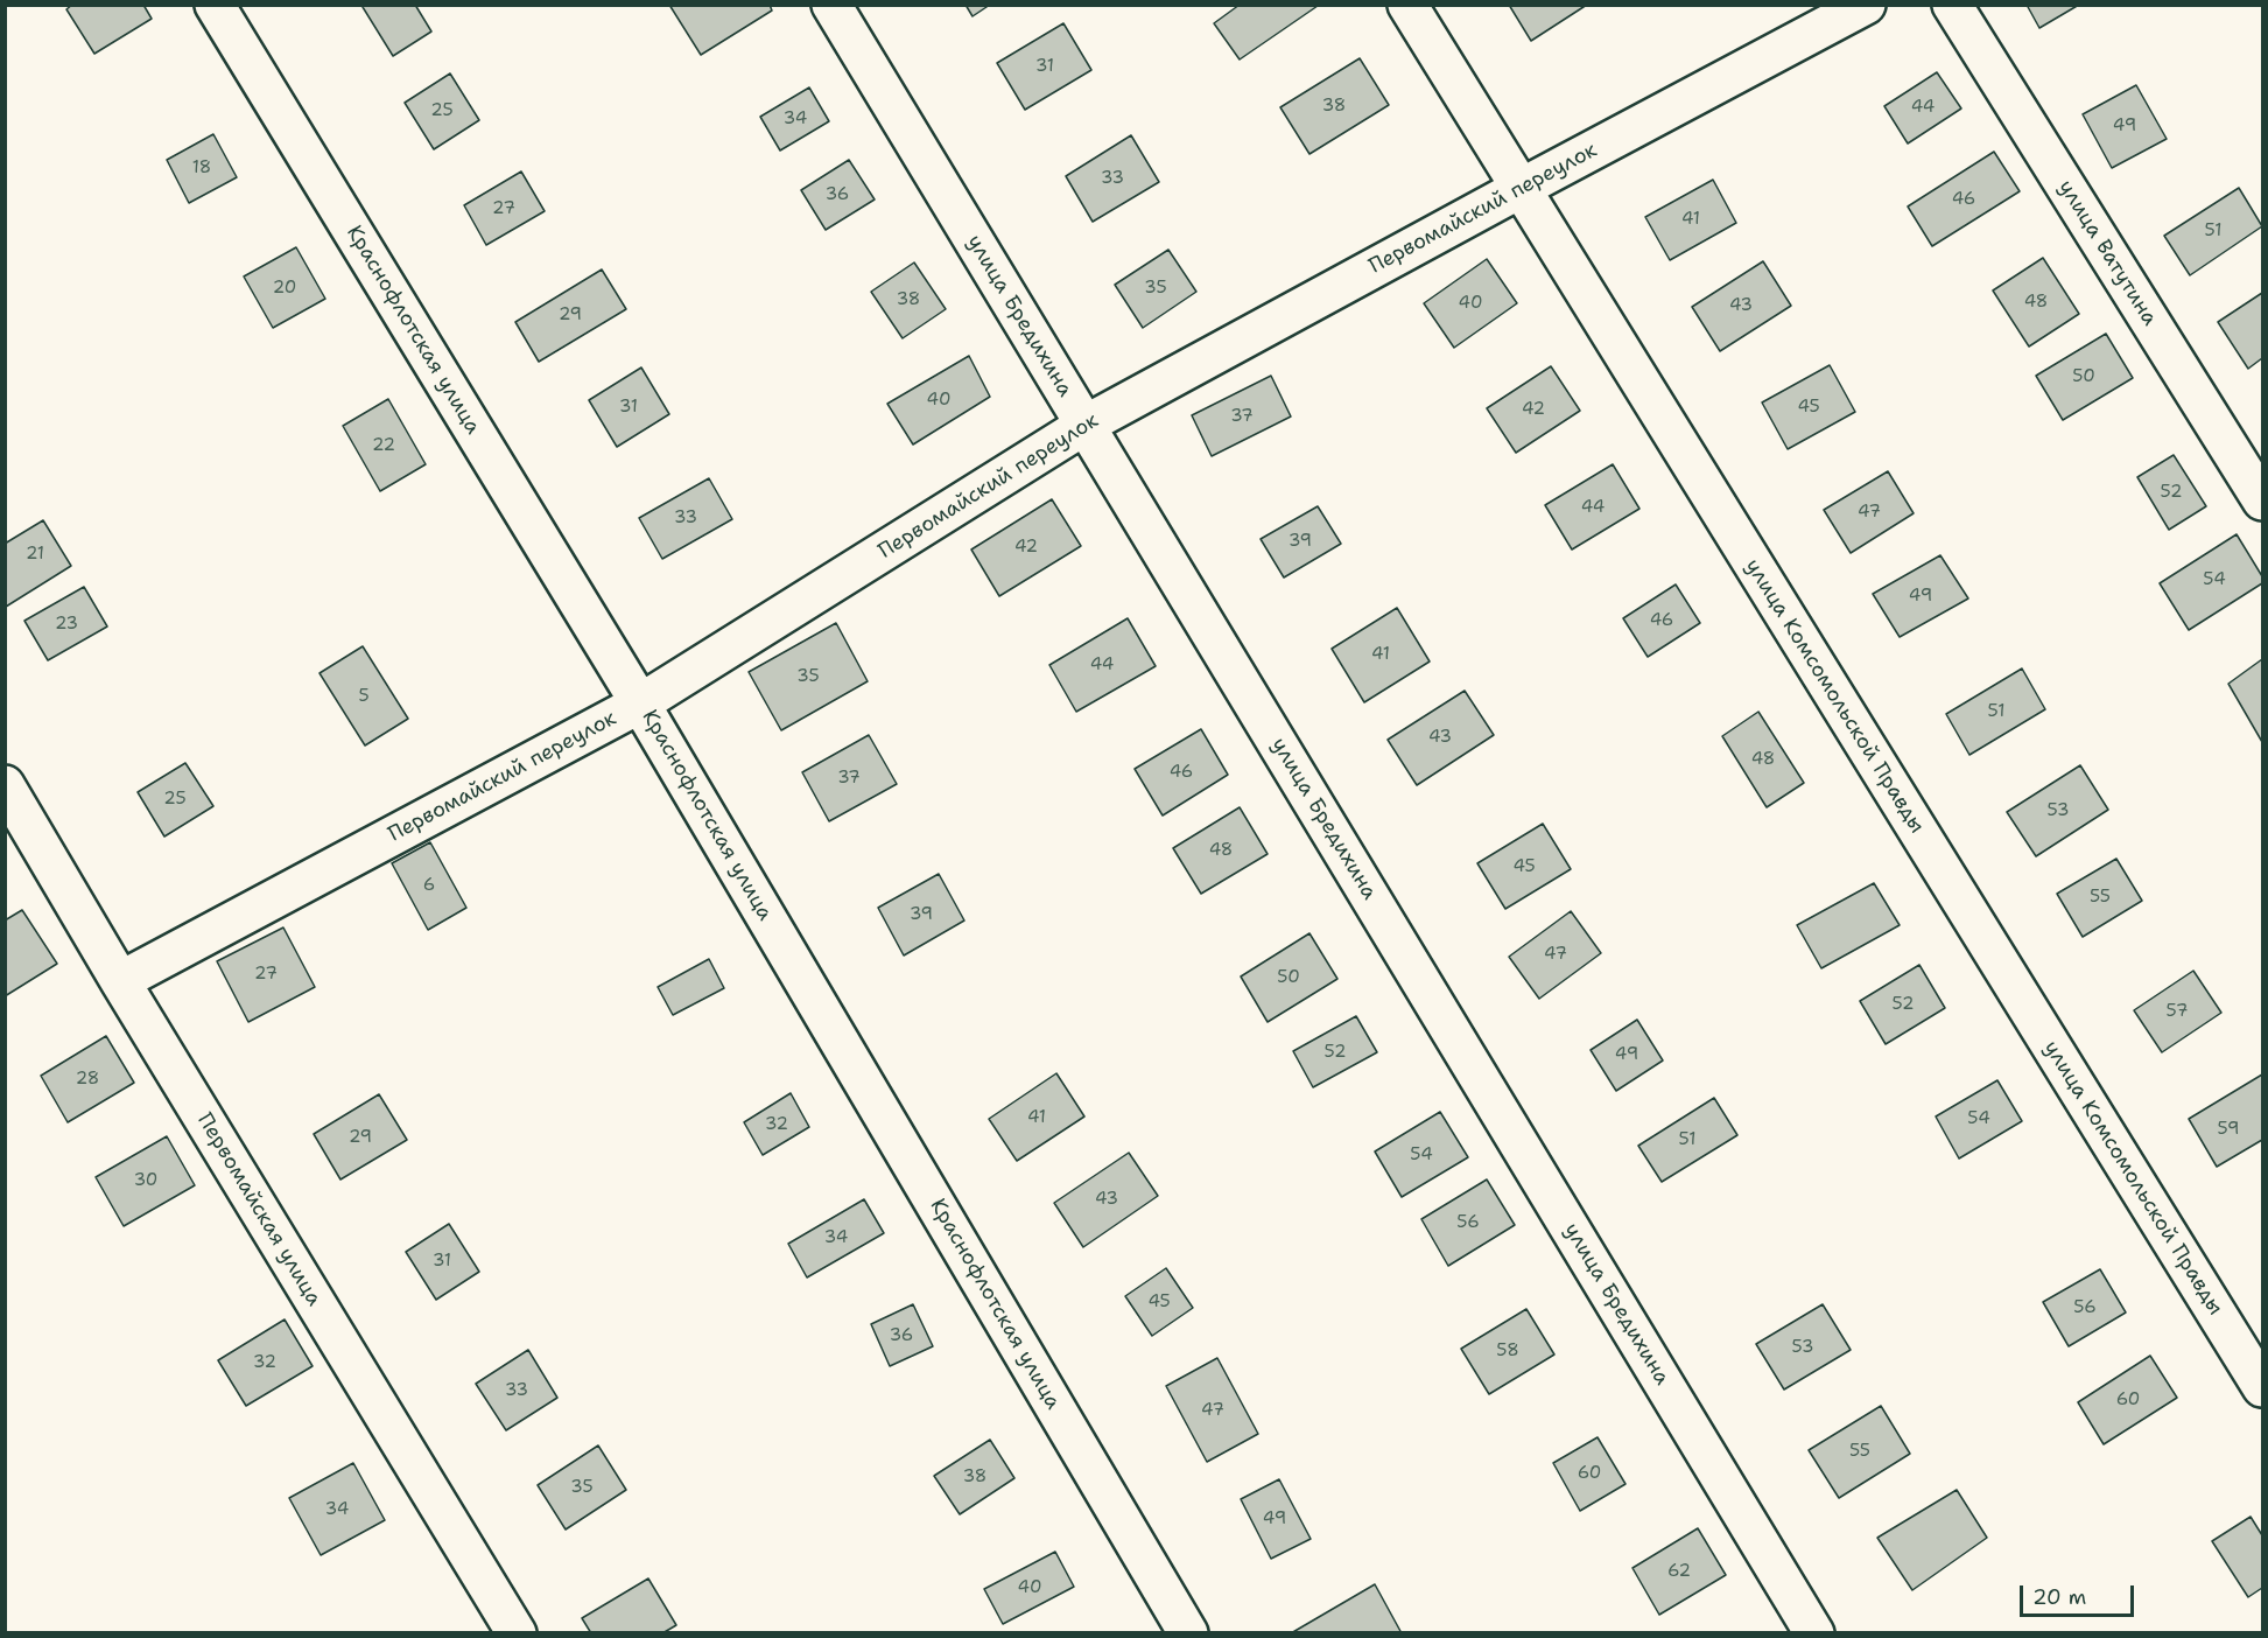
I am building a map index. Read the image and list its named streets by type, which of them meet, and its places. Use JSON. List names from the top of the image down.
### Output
{
  "streets": {
    "street": [
      "Первомайский переулок",
      "улица Ватутина",
      "улица Бредихина",
      "Краснофлотская улица",
      "улица Комсомольской Правды",
      "Первомайская улица"
    ]
  },
  "crossings": [
    ["Первомайский переулок", "улица Бредихина"],
    ["Первомайский переулок", "Краснофлотская улица"],
    ["Первомайский переулок", "улица Комсомольской Правды"],
    ["Первомайский переулок", "Первомайская улица"]
  ],
  "house_numbers": [
    "31",
    "38",
    "44",
    "25",
    "34",
    "49",
    "18",
    "33",
    "36",
    "46",
    "27",
    "41",
    "51",
    "20",
    "35",
    "38",
    "48",
    "40",
    "43",
    "29",
    "50",
    "40",
    "31",
    "45",
    "42",
    "37",
    "22",
    "52",
    "44",
    "47",
    "33",
    "39",
    "42",
    "21",
    "54",
    "49",
    "46",
    "23",
    "41",
    "44",
    "35",
    "5",
    "51",
    "43",
    "48",
    "46",
    "37",
    "25",
    "53",
    "48",
    "45",
    "6",
    "55",
    "39",
    "47",
    "27",
    "50",
    "52",
    "57",
    "52",
    "49",
    "28",
    "41",
    "54",
    "32",
    "59",
    "29",
    "51",
    "54",
    "30",
    "43",
    "56",
    "34",
    "31",
    "45",
    "56",
    "36",
    "53",
    "58",
    "32",
    "33",
    "60",
    "47",
    "55",
    "60",
    "38",
    "35",
    "34",
    "49",
    "62",
    "40"
  ],
  "scale_bar": "20 m"
}
